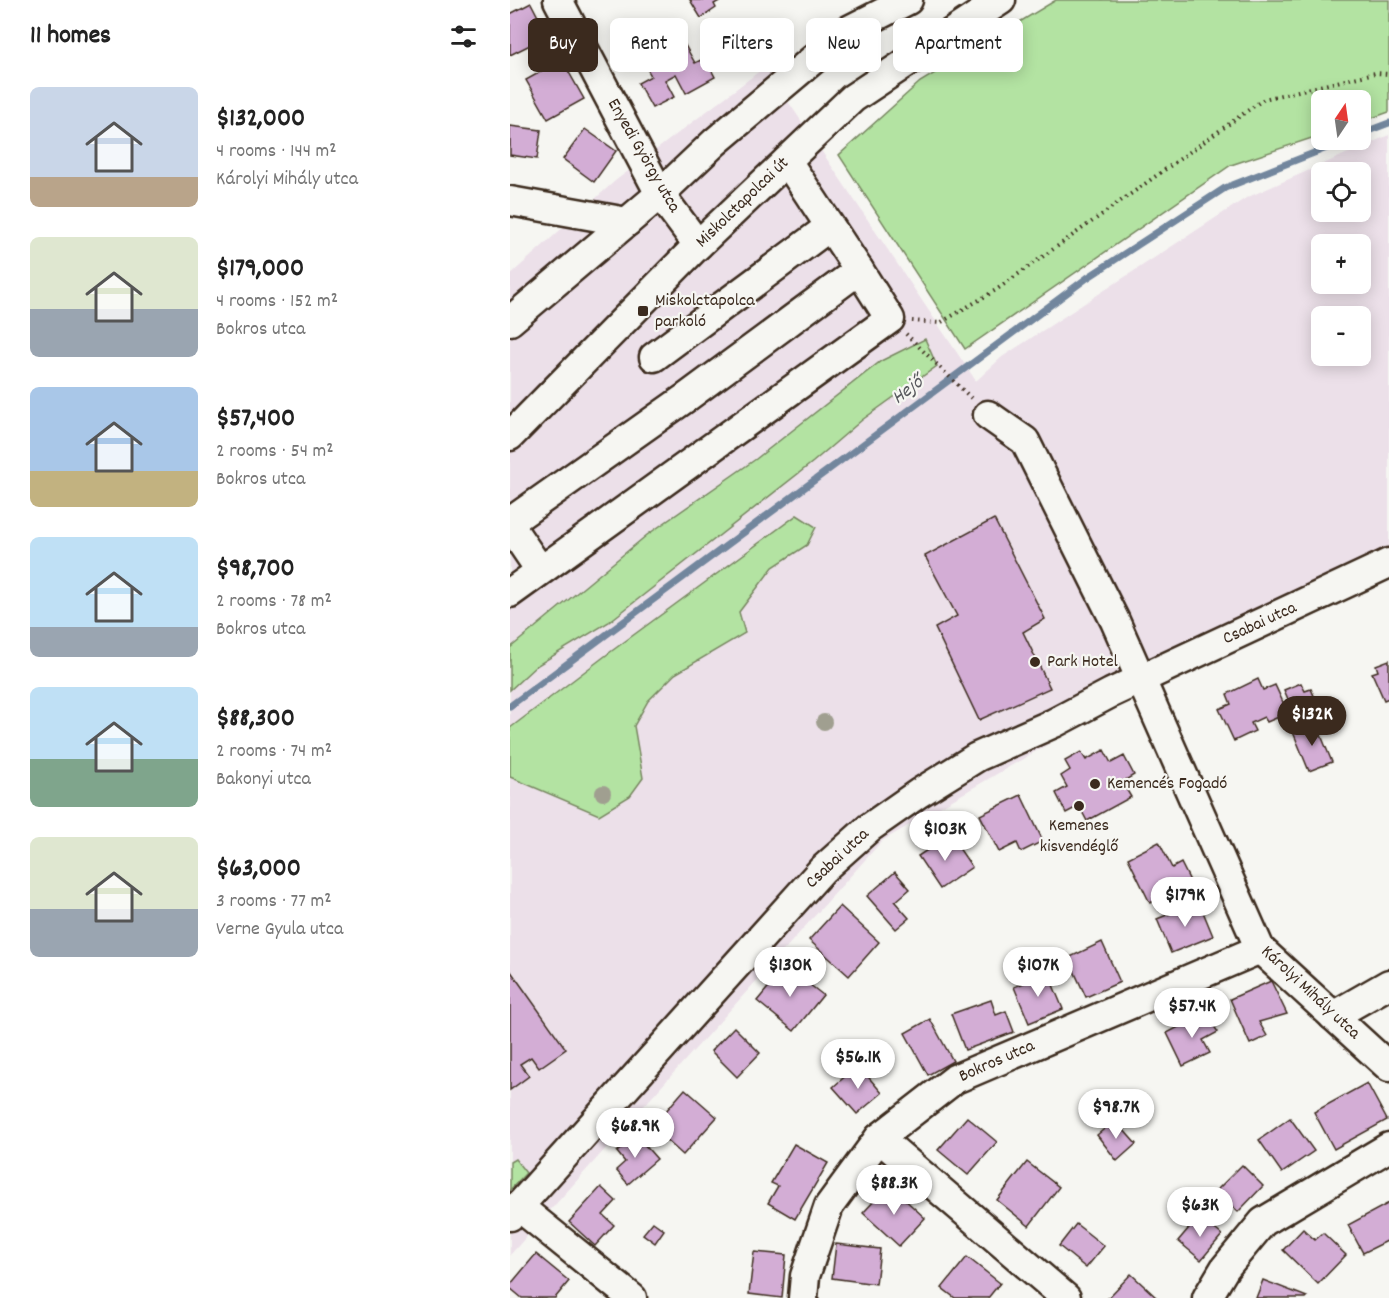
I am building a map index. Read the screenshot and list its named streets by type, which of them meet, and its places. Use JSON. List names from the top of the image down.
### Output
{
  "streets": {
    "street": [
      "Enyedi György utca",
      "Miskolctapolcai út",
      "Csabai utca",
      "Károlyi Mihály utca",
      "Bokros utca"
    ]
  },
  "crossings": [
    ["Enyedi György utca", "Miskolctapolcai út"],
    ["Csabai utca", "Károlyi Mihály utca"],
    ["Károlyi Mihály utca", "Bokros utca"]
  ],
  "water": ["Hejő"],
  "places": {
    "transit": ["Miskolctapolca parkoló"],
    "other": ["Park Hotel", "Kemencés Fogadó", "Kemenes kisvendéglő"]
  },
  "north": "top",
  "page": {
    "heading": "11 homes",
    "chip": [
      "Buy",
      "Rent",
      "Filters",
      "New",
      "Apartment"
    ],
    "list": [
      {
        "name": "$132,000",
        "note": "4 rooms · 144 m² · Károlyi Mihály utca"
      },
      {
        "name": "$179,000",
        "note": "4 rooms · 152 m² · Bokros utca"
      },
      {
        "name": "$57,400",
        "note": "2 rooms · 54 m² · Bokros utca"
      },
      {
        "name": "$98,700",
        "note": "2 rooms · 78 m² · Bokros utca"
      },
      {
        "name": "$88,300",
        "note": "2 rooms · 74 m² · Bakonyi utca"
      },
      {
        "name": "$63,000",
        "note": "3 rooms · 77 m² · Verne Gyula utca"
      }
    ],
    "map_buttons": ["+", "−"],
    "price": [
      "$132K",
      "$103K",
      "$179K",
      "$130K",
      "$107K",
      "$57.4K",
      "$56.1K",
      "$98.7K",
      "$68.9K",
      "$88.3K",
      "$63K"
    ]
  }
}
